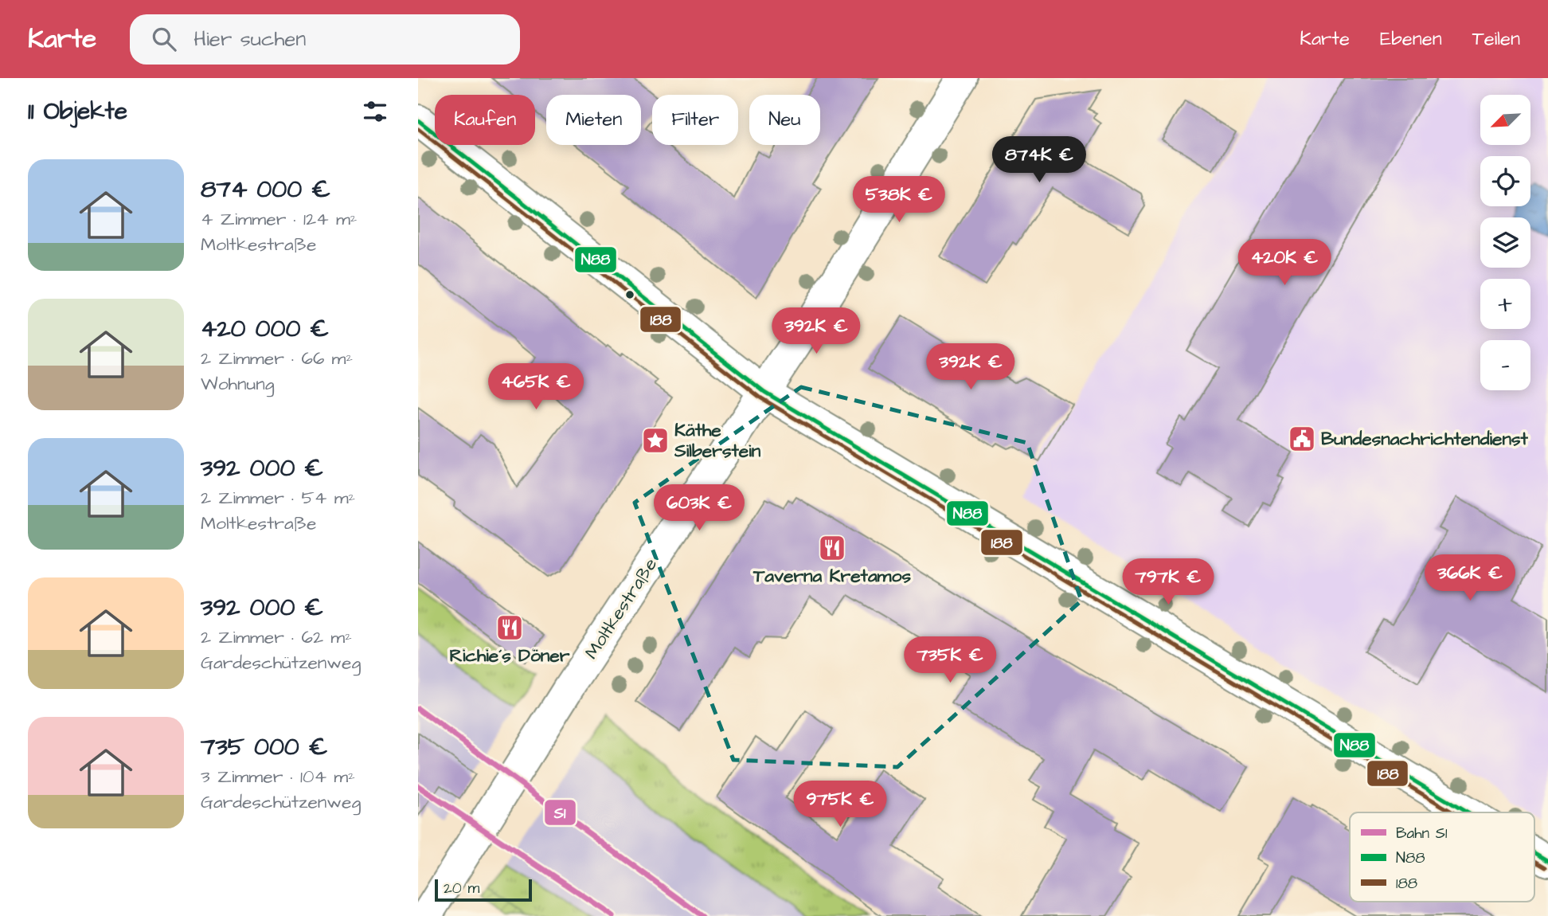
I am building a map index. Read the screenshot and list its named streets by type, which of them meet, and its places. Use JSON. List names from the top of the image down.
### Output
{
  "streets": {
    "street": ["Moltkestraße"]
  },
  "places": {
    "public building": ["Bundesnachrichtendienst"],
    "place": ["Käthe Silberstein"],
    "restaurant": ["Taverna Kretamos", "Richie´s Döner"]
  },
  "lines": ["transit line N88", "transit line 188", "rail line S1"],
  "legend": ["Bahn S1", "N88", "188"],
  "scale_bar": "20 m",
  "north": "bottom left",
  "page": {
    "header": "Karte",
    "search": "Hier suchen",
    "nav": ["Karte", "Ebenen", "Teilen"],
    "heading": "11 Objekte",
    "map_buttons": ["+", "−"],
    "chip": [
      "Kaufen",
      "Mieten",
      "Filter",
      "Neu"
    ],
    "price": [
      "874K €",
      "538K €",
      "420K €",
      "392K €",
      "392K €",
      "465K €",
      "603K €",
      "366K €",
      "797K €",
      "735K €",
      "975K €"
    ],
    "list": [
      {
        "name": "874 000 €",
        "note": "4 Zimmer · 124 m² · Moltkestraße"
      },
      {
        "name": "420 000 €",
        "note": "2 Zimmer · 66 m² · Wohnung"
      },
      {
        "name": "392 000 €",
        "note": "2 Zimmer · 54 m² · Moltkestraße"
      },
      {
        "name": "392 000 €",
        "note": "2 Zimmer · 62 m² · Gardeschützenweg"
      },
      {
        "name": "735 000 €",
        "note": "3 Zimmer · 104 m² · Gardeschützenweg"
      }
    ],
    "scale": "20 m"
  }
}
